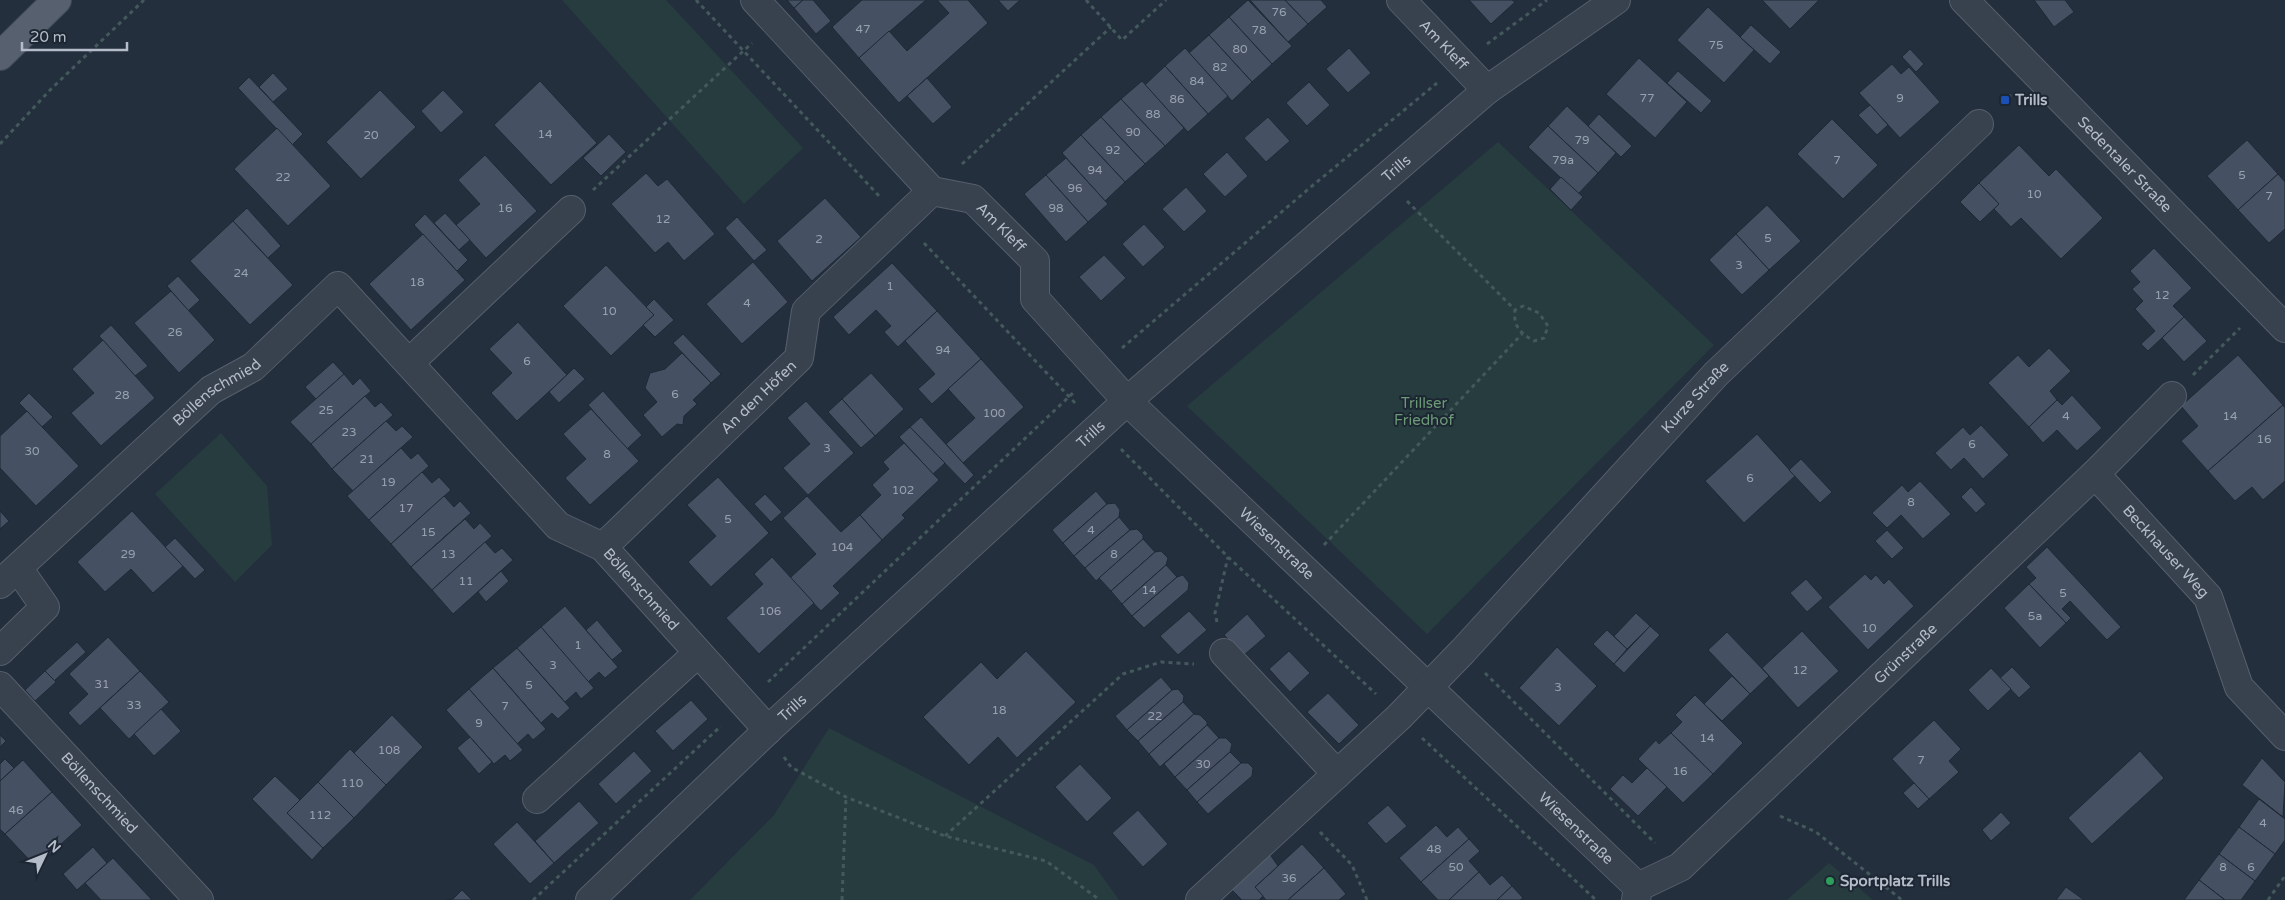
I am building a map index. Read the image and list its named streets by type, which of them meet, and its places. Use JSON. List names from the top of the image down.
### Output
{
  "streets": {
    "street": [
      "Am Kleff",
      "Sedentaler Straße",
      "Trills",
      "Böllenschmied",
      "An den Höfen",
      "Kurze Straße",
      "Wiesenstraße",
      "Beckhauser Weg",
      "Grünstraße"
    ]
  },
  "crossings": [
    ["Am Kleff", "Trills"],
    ["Am Kleff", "An den Höfen"],
    ["Am Kleff", "Wiesenstraße"],
    ["Trills", "Böllenschmied"],
    ["Trills", "Wiesenstraße"],
    ["Böllenschmied", "An den Höfen"],
    ["Kurze Straße", "Wiesenstraße"],
    ["Wiesenstraße", "Grünstraße"],
    ["Beckhauser Weg", "Grünstraße"]
  ],
  "parks": ["Trillser Friedhof"],
  "places": {
    "transit": ["Trills"],
    "other": ["Sportplatz Trills"]
  },
  "house_numbers": [
    "76",
    "47",
    "78",
    "75",
    "80",
    "82",
    "84",
    "77",
    "9",
    "86",
    "88",
    "90",
    "14",
    "20",
    "79",
    "92",
    "79a",
    "7",
    "94",
    "5",
    "22",
    "96",
    "10",
    "7",
    "16",
    "98",
    "12",
    "5",
    "2",
    "3",
    "24",
    "18",
    "1",
    "12",
    "4",
    "10",
    "26",
    "94",
    "6",
    "6",
    "28",
    "25",
    "100",
    "4",
    "14",
    "23",
    "16",
    "6",
    "3",
    "30",
    "8",
    "21",
    "6",
    "19",
    "102",
    "8",
    "17",
    "5",
    "4",
    "15",
    "104",
    "29",
    "13",
    "8",
    "11",
    "14",
    "5",
    "106",
    "5a",
    "10",
    "1",
    "3",
    "12",
    "31",
    "5",
    "3",
    "33",
    "7",
    "18",
    "22",
    "9",
    "14",
    "108",
    "7",
    "30",
    "16",
    "110",
    "46",
    "112",
    "4",
    "48",
    "50",
    "8",
    "6",
    "36"
  ],
  "scale_bar": "20 m",
  "north": "top right"
}
